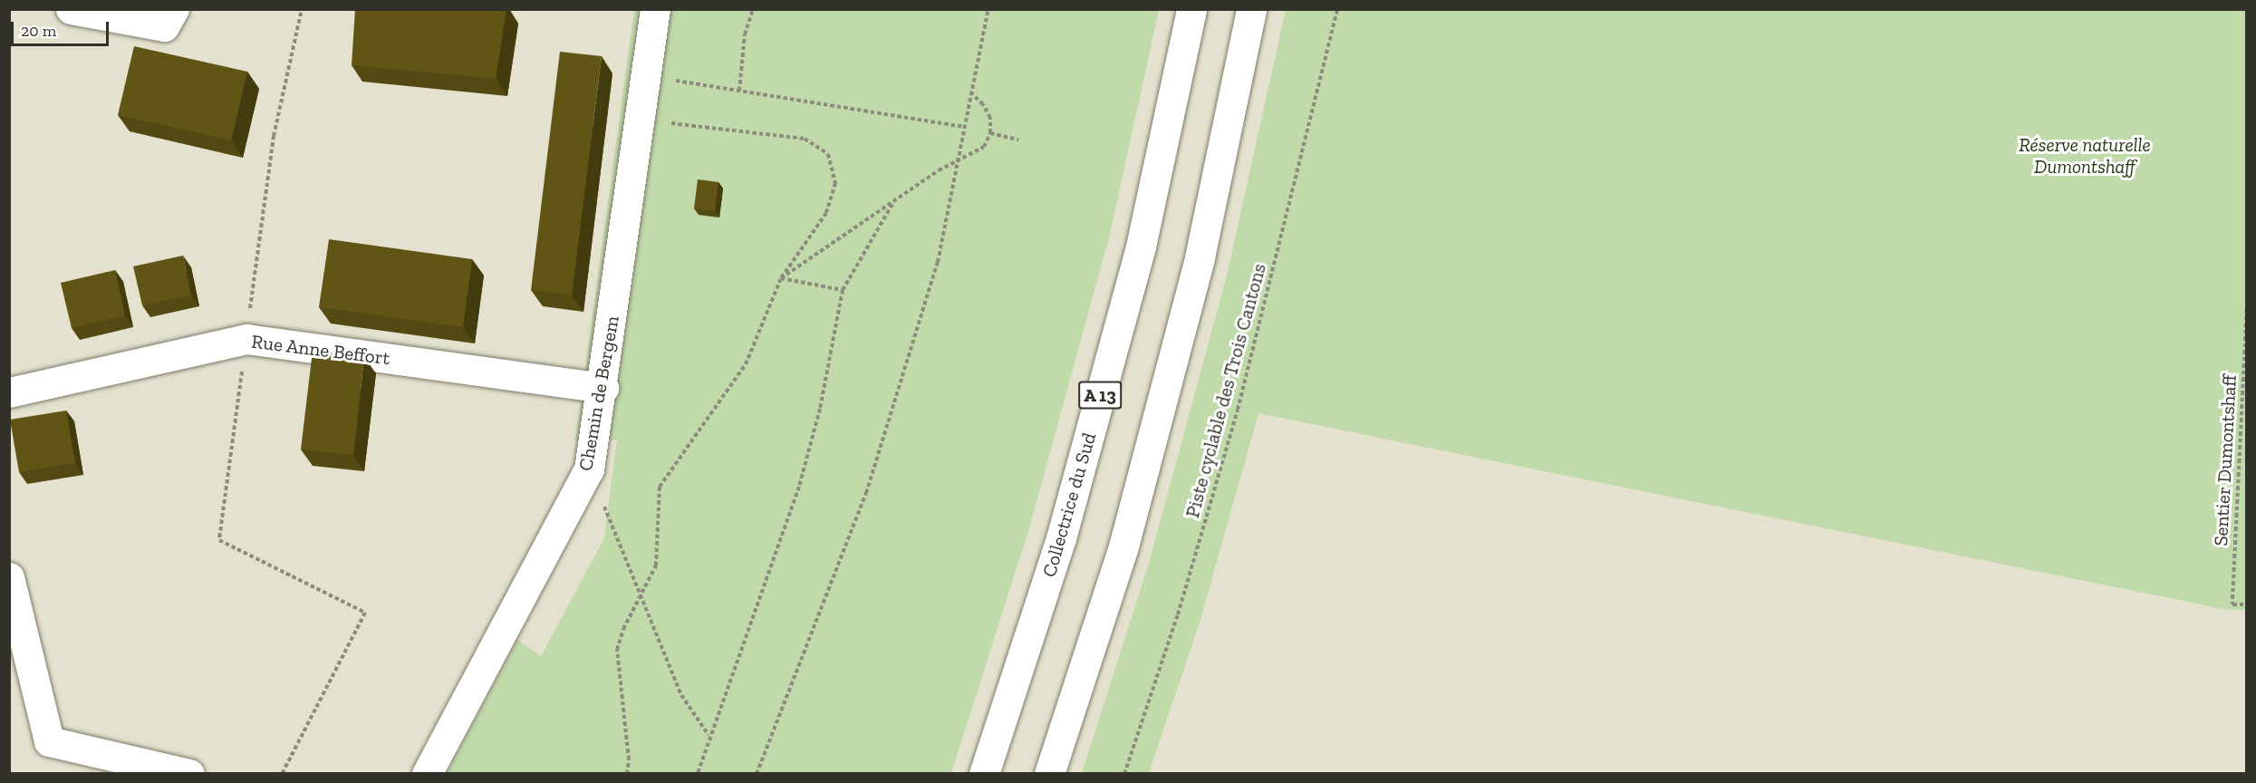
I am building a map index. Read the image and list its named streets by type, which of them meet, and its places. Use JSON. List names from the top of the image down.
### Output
{
  "streets": {
    "main road": [
      "Rue Anne Beffort",
      "Chemin de Bergem",
      "A 13",
      "Collectrice du Sud"
    ],
    "path": ["Piste cyclable des Trois Cantons", "Sentier Dumontshaff"]
  },
  "crossings": [
    ["Rue Anne Beffort", "Chemin de Bergem"]
  ],
  "parks": ["Réserve naturelle Dumontshaff"],
  "scale_bar": "20 m"
}
